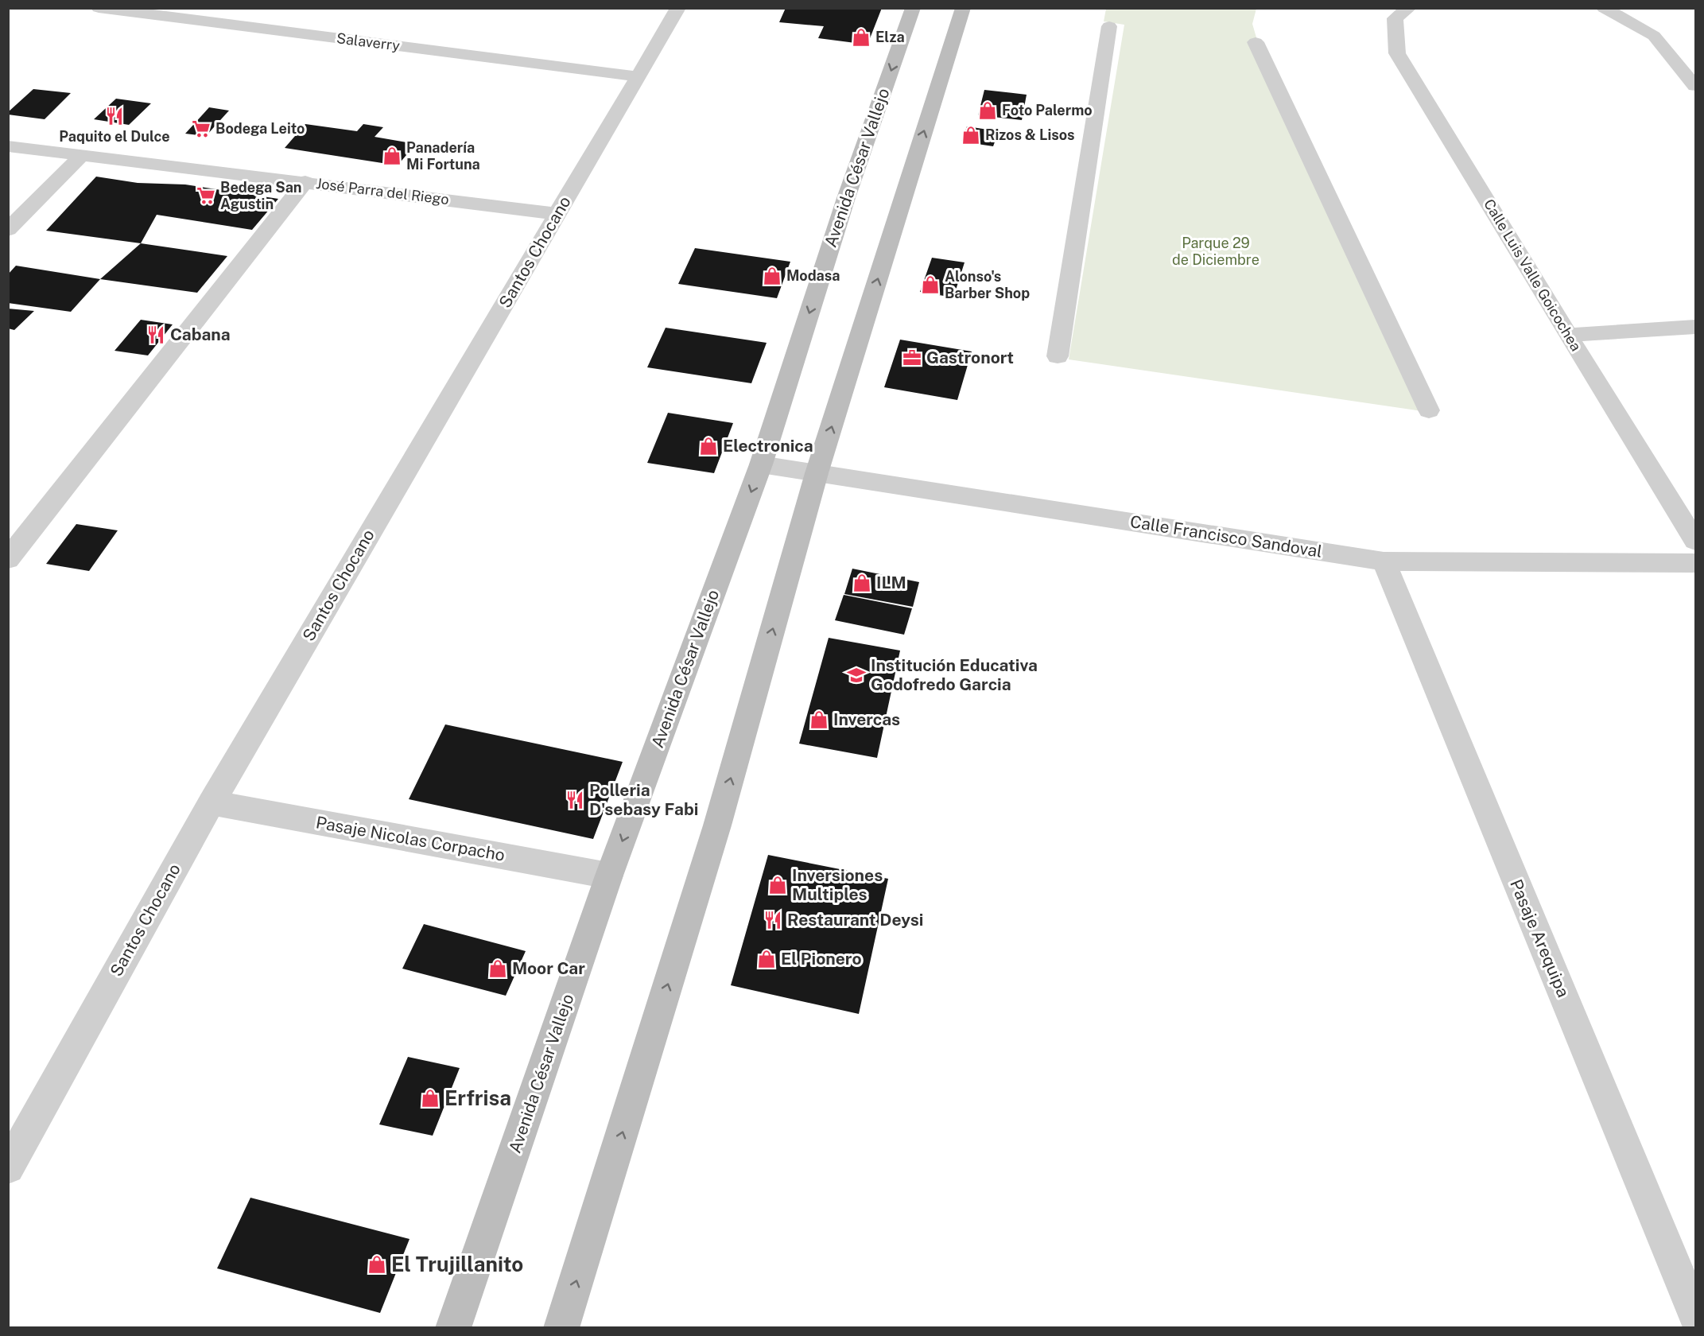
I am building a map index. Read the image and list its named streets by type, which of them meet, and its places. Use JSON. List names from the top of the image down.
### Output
{
  "streets": {
    "main road": ["Avenida César Vallejo"],
    "street": [
      "Salaverry",
      "José Parra del Riego",
      "Santos Chocano",
      "Calle Luis Valle Goicochea",
      "Calle Francisco Sandoval",
      "Pasaje Nicolas Corpacho",
      "Pasaje Arequipa"
    ]
  },
  "crossings": [
    ["Salaverry", "Santos Chocano"],
    ["Avenida César Vallejo", "Calle Francisco Sandoval"],
    ["Avenida César Vallejo", "Pasaje Nicolas Corpacho"],
    ["José Parra del Riego", "Santos Chocano"],
    ["Santos Chocano", "Pasaje Nicolas Corpacho"],
    ["Calle Francisco Sandoval", "Pasaje Arequipa"]
  ],
  "parks": ["Parque 29 de Diciembre"],
  "places": {
    "shop": [
      "Elza",
      "Foto Palermo",
      "Rizos & Lisos",
      "Panadería Mi Fortuna",
      "Modasa",
      "Alonso's Barber Shop",
      "Electronica",
      "ILM",
      "Invercas",
      "Inversiones Multiples",
      "El Pionero",
      "Moor Car",
      "Erfrisa",
      "El Trujillanito"
    ],
    "restaurant": [
      "Paquito el Dulce",
      "Cabana",
      "Polleria D'sebasy Fabi",
      "Restaurant Deysi"
    ],
    "supermarket": ["Bodega Leito", "Bedega San Agustin"],
    "office": ["Gastronort"],
    "school or university": ["Institución Educativa Godofredo Garcia"]
  }
}
